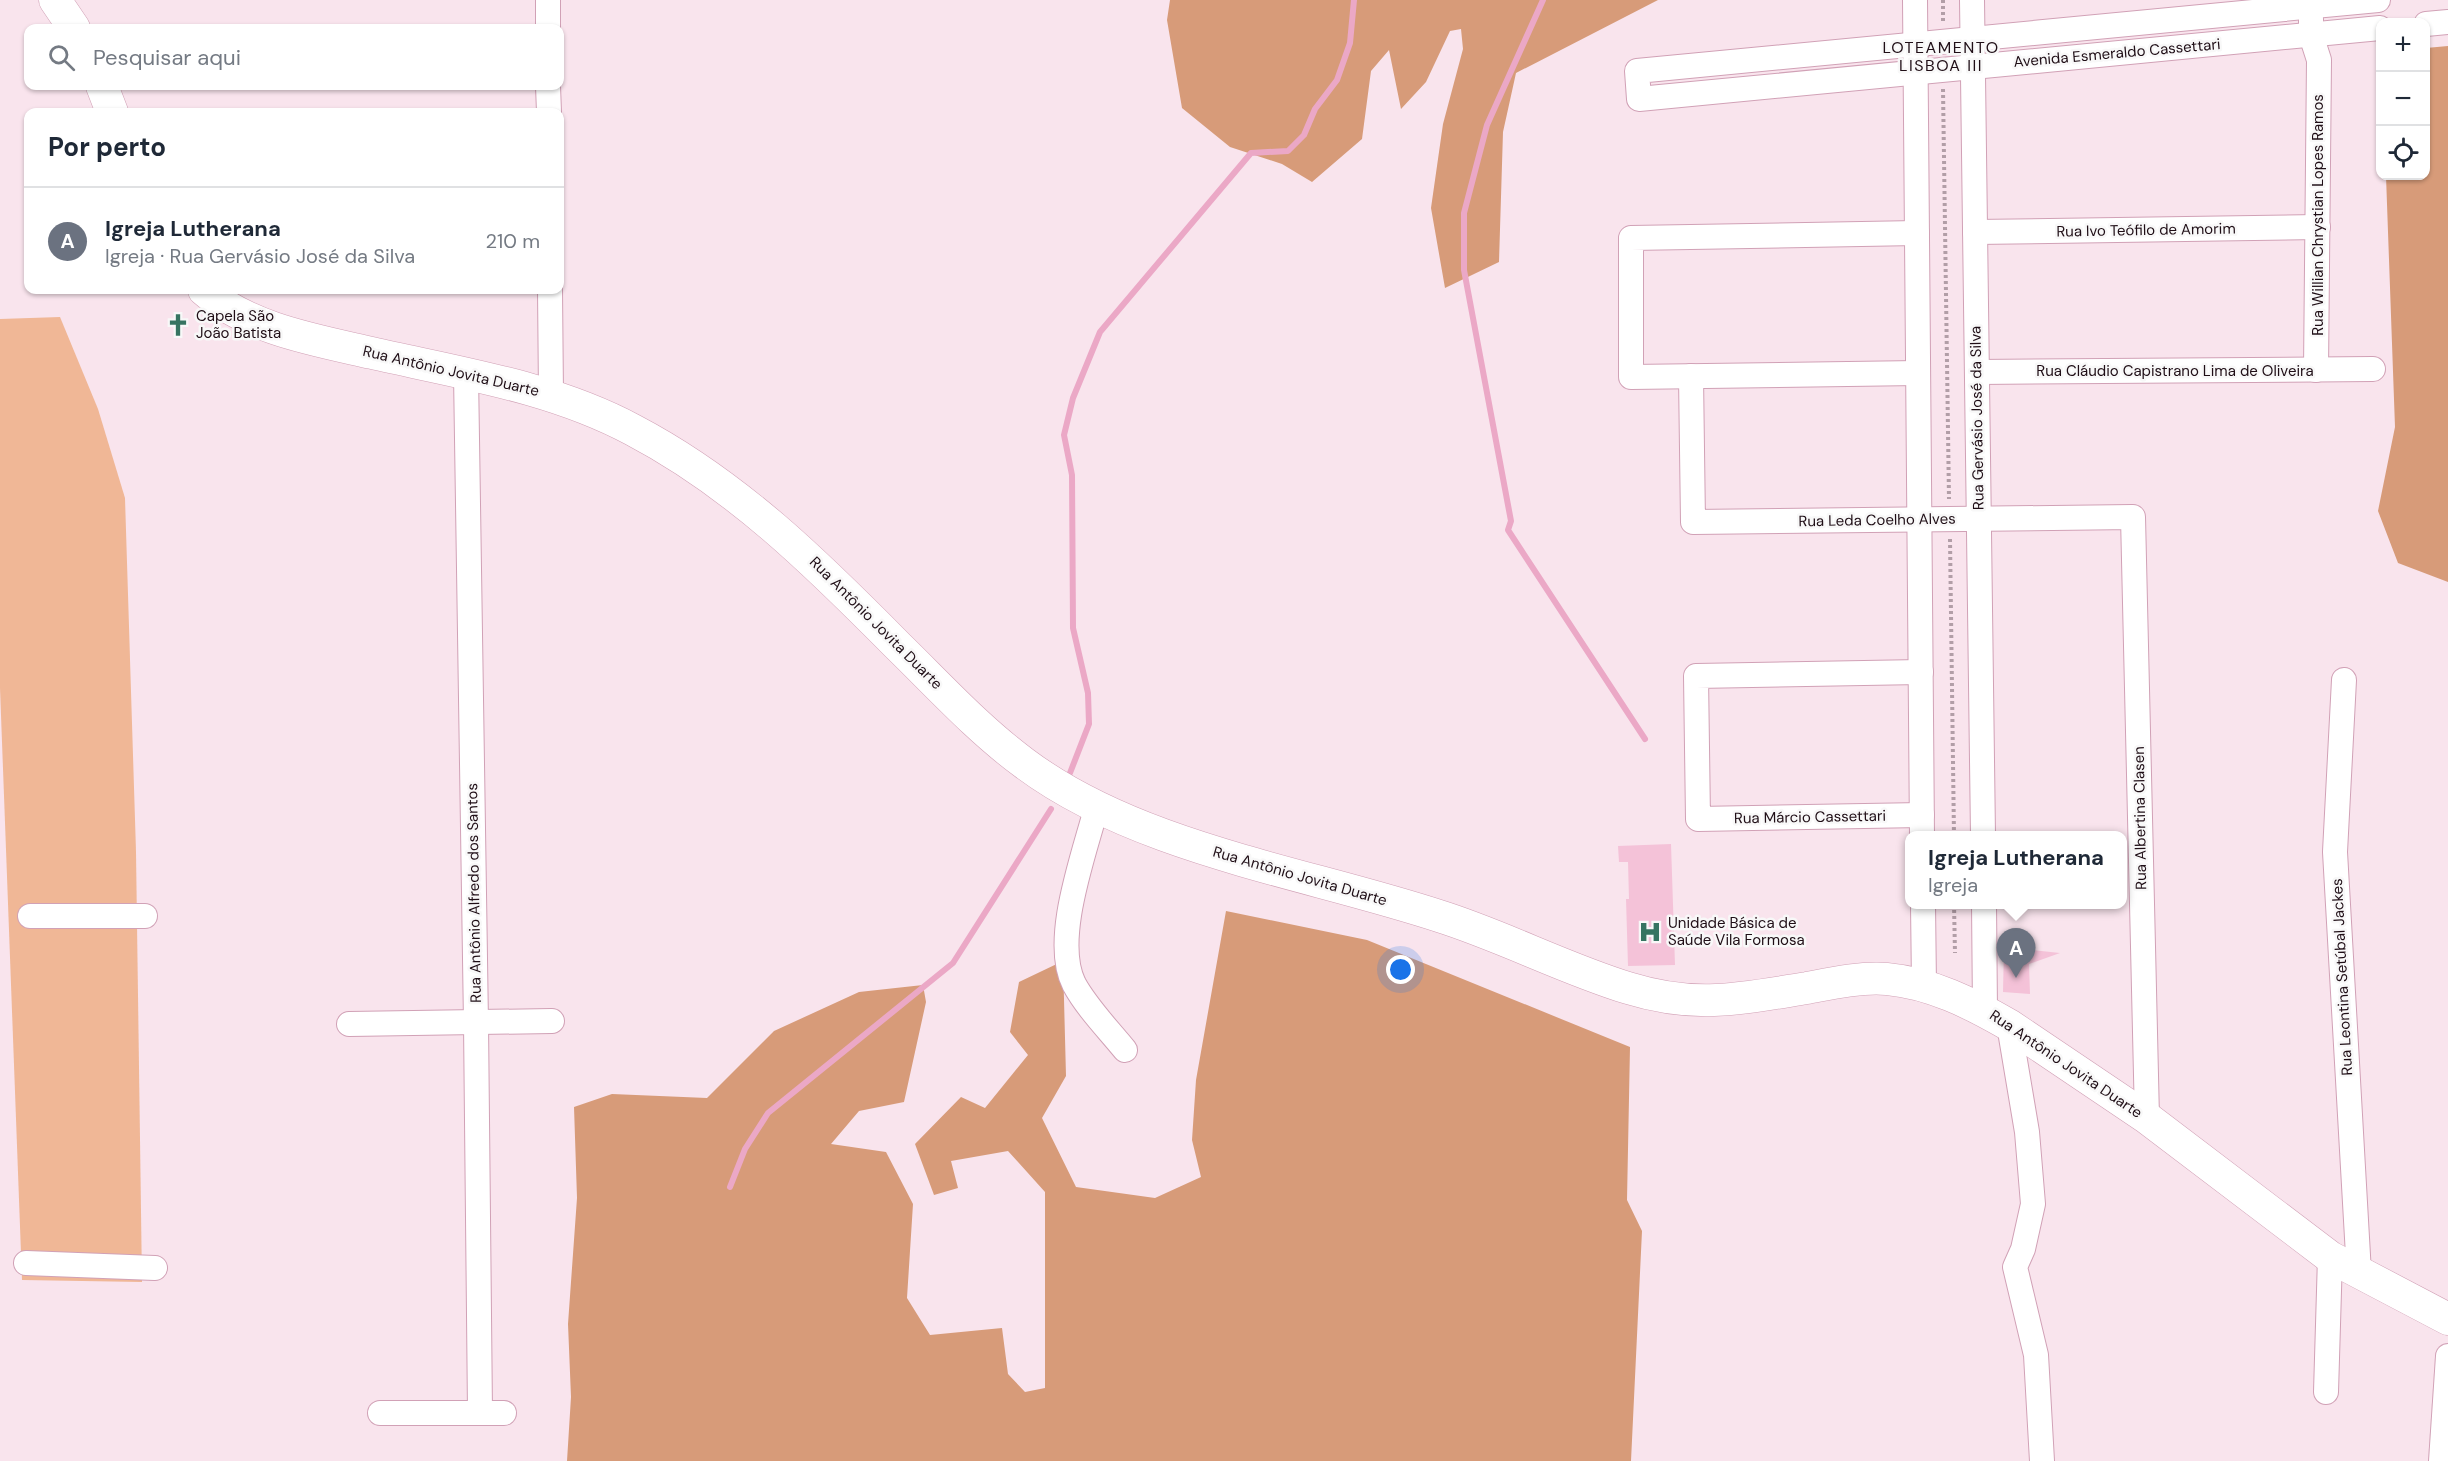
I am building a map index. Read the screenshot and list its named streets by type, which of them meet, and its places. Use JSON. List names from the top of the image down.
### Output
{
  "streets": {
    "main road": ["Rua Antônio Jovita Duarte"],
    "street": [
      "Avenida Esmeraldo Cassettari",
      "Rua Willian Chrystian Lopes Ramos",
      "Rua Ivo Teófilo de Amorim",
      "Rua Cláudio Capistrano Lima de Oliveira",
      "Rua Gervásio José da Silva",
      "Rua Leda Coelho Alves",
      "Rua Márcio Cassettari",
      "Rua Albertina Clasen",
      "Rua Antônio Alfredo dos Santos",
      "Rua Leontina Setúbal Jackes"
    ]
  },
  "crossings": [
    ["Avenida Esmeraldo Cassettari", "Rua Willian Chrystian Lopes Ramos"],
    ["Avenida Esmeraldo Cassettari", "Rua Gervásio José da Silva"],
    ["Rua Willian Chrystian Lopes Ramos", "Rua Ivo Teófilo de Amorim"],
    ["Rua Willian Chrystian Lopes Ramos", "Rua Cláudio Capistrano Lima de Oliveira"],
    ["Rua Ivo Teófilo de Amorim", "Rua Gervásio José da Silva"],
    ["Rua Antônio Jovita Duarte", "Rua Albertina Clasen"],
    ["Rua Antônio Jovita Duarte", "Rua Antônio Alfredo dos Santos"],
    ["Rua Antônio Jovita Duarte", "Rua Leontina Setúbal Jackes"],
    ["Rua Cláudio Capistrano Lima de Oliveira", "Rua Gervásio José da Silva"],
    ["Rua Gervásio José da Silva", "Rua Leda Coelho Alves"],
    ["Rua Leda Coelho Alves", "Rua Albertina Clasen"]
  ],
  "districts": ["LOTEAMENTO LISBOA III"],
  "places": {
    "church": ["Capela São João Batista"],
    "hospital": ["Unidade Básica de Saúde Vila Formosa"]
  },
  "page": {
    "map_buttons": ["+", "−"],
    "search": "Pesquisar aqui",
    "heading": "Por perto",
    "list": [
      {
        "mark": "A",
        "name": "Igreja Lutherana",
        "note": "Igreja · Rua Gervásio José da Silva",
        "value": "210 m"
      }
    ],
    "popup": ["Igreja Lutherana", "Igreja"],
    "pins": "A"
  }
}
